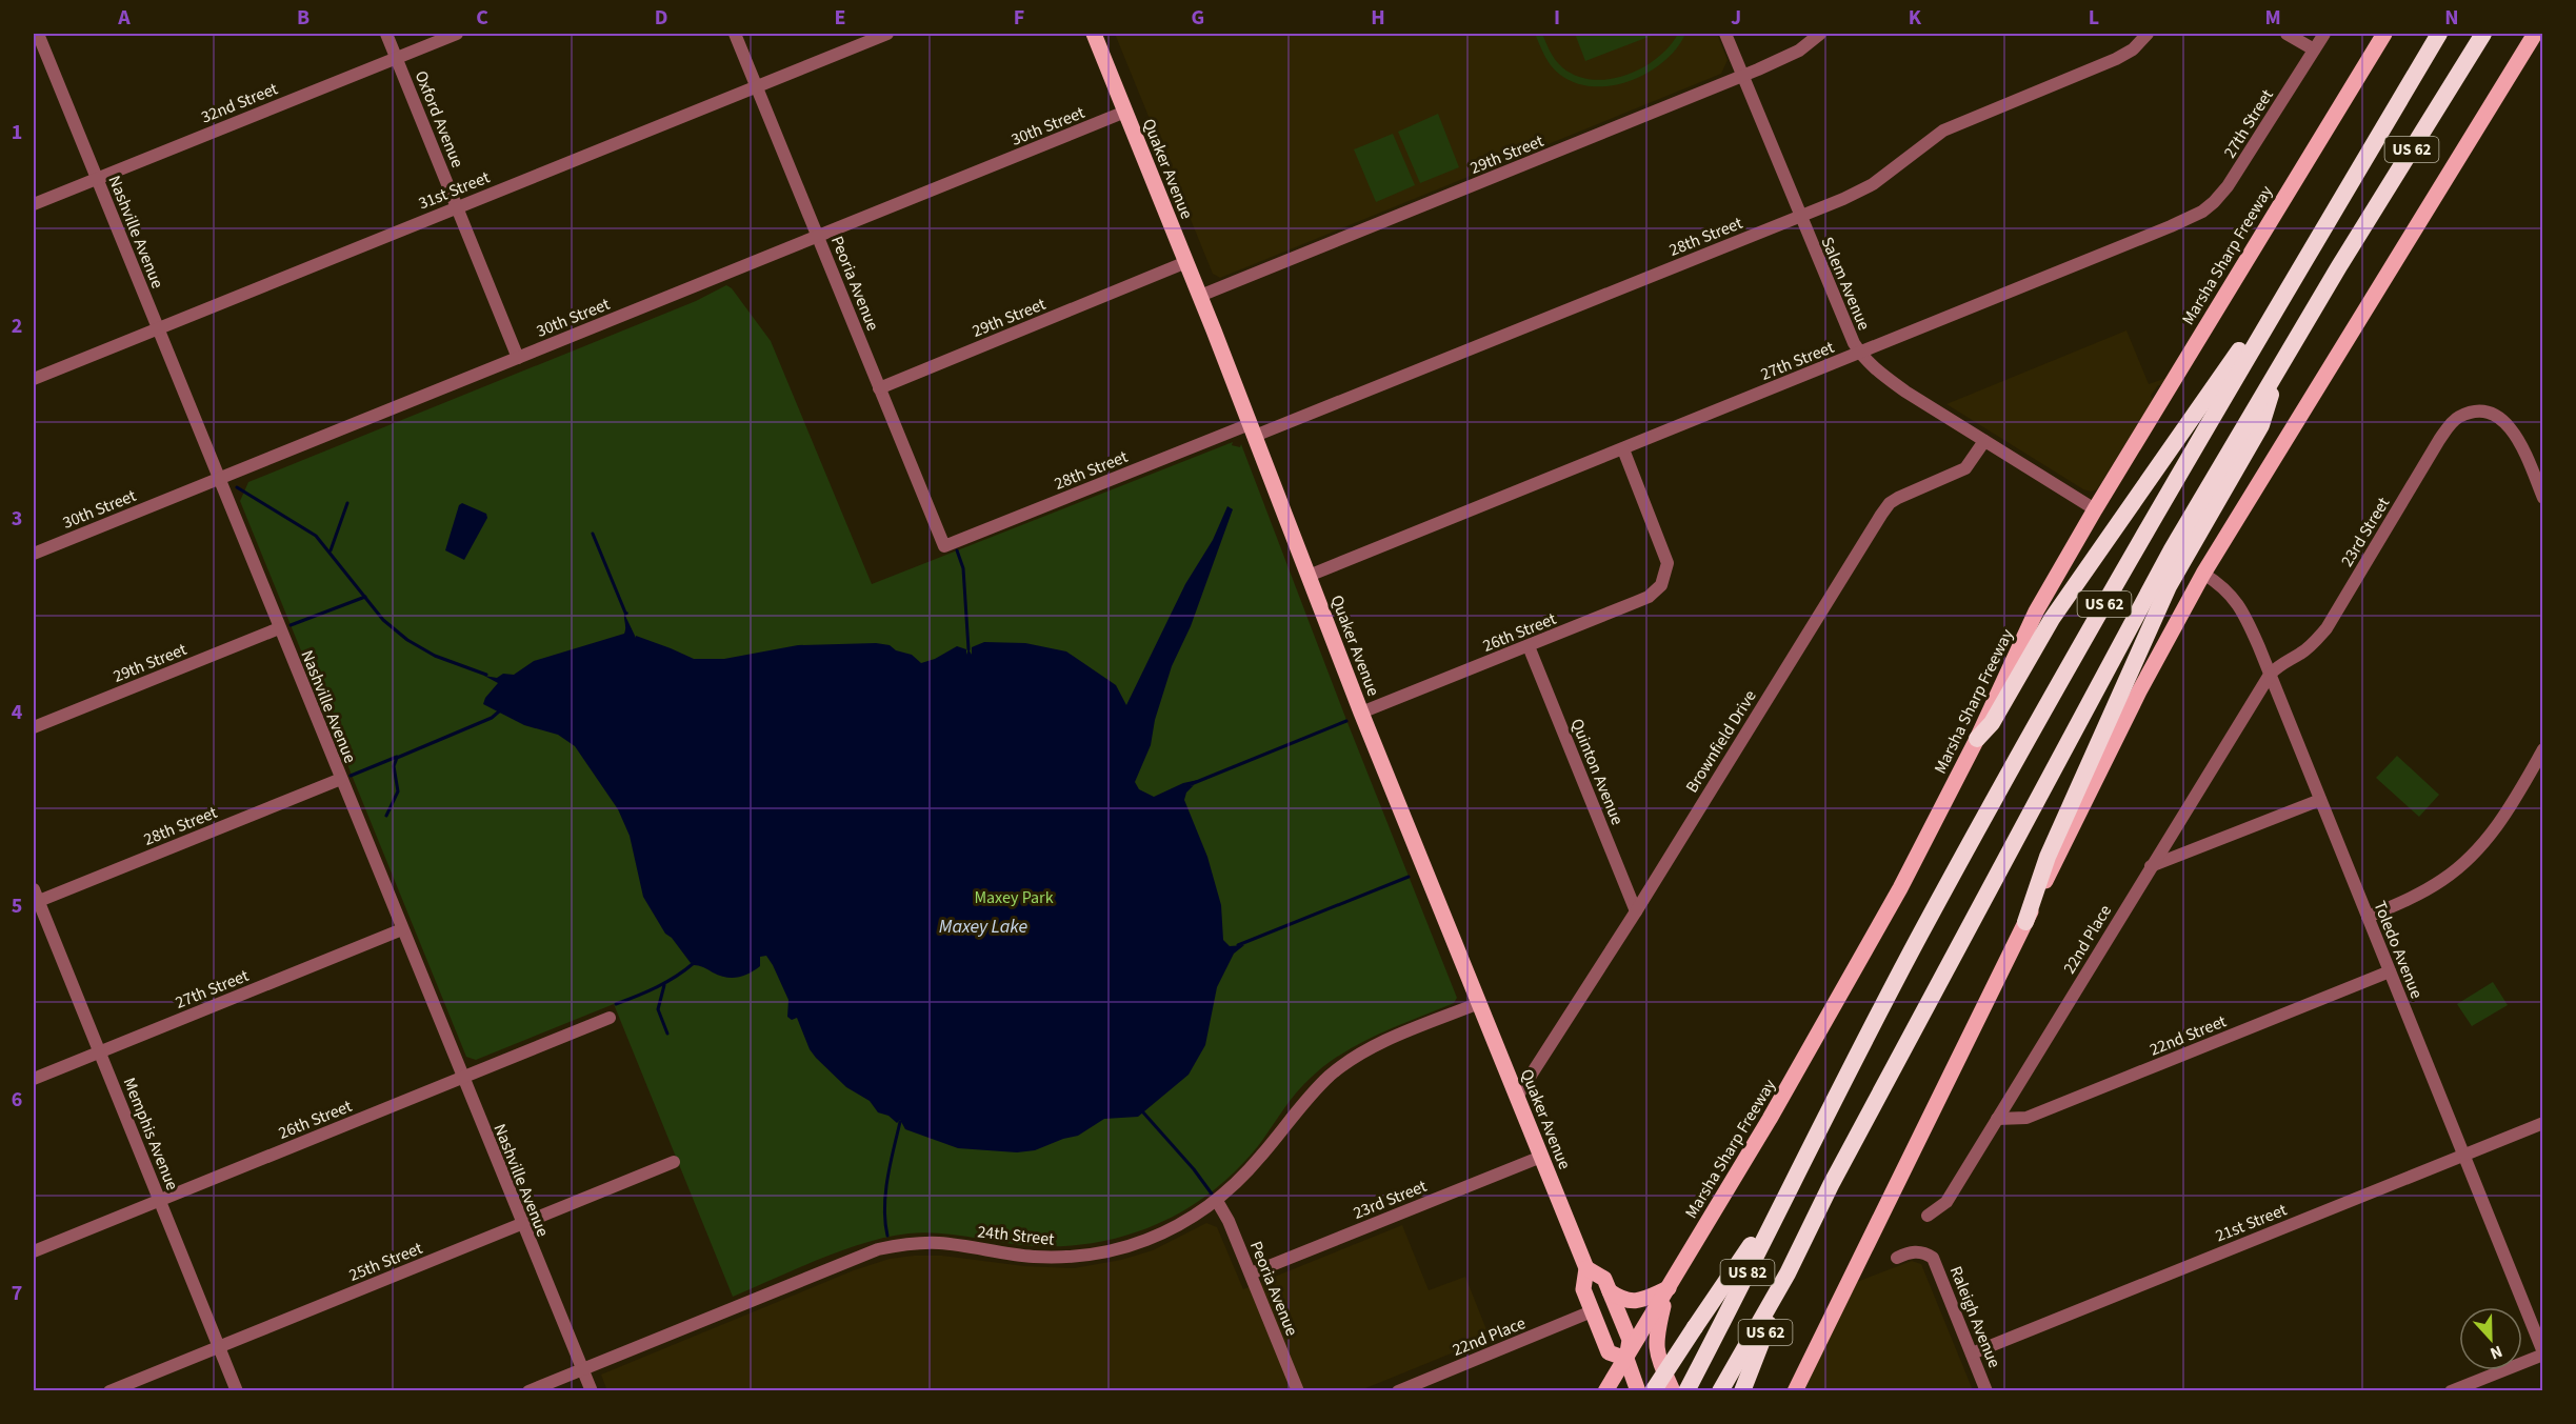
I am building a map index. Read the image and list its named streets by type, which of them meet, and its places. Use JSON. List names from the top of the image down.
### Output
{
  "streets": {
    "highway": ["US 62", "US 82"],
    "main road": ["Quaker Avenue", "Marsha Sharp Freeway"],
    "street": [
      "32nd Street",
      "Oxford Avenue",
      "27th Street",
      "30th Street",
      "29th Street",
      "31st Street",
      "Nashville Avenue",
      "28th Street",
      "Peoria Avenue",
      "Salem Avenue",
      "23rd Street",
      "26th Street",
      "Brownfield Drive",
      "Quinton Avenue",
      "22nd Place",
      "Toledo Avenue",
      "22nd Street",
      "Memphis Avenue",
      "21st Street",
      "24th Street",
      "25th Street",
      "Raleigh Avenue"
    ]
  },
  "crossings": [
    ["32nd Street", "Oxford Avenue"],
    ["32nd Street", "Nashville Avenue"],
    ["Oxford Avenue", "30th Street"],
    ["Oxford Avenue", "31st Street"],
    ["27th Street", "Quaker Avenue"],
    ["27th Street", "Nashville Avenue"],
    ["27th Street", "Salem Avenue"],
    ["27th Street", "26th Street"],
    ["27th Street", "Memphis Avenue"],
    ["30th Street", "Quaker Avenue"],
    ["30th Street", "Nashville Avenue"],
    ["30th Street", "Peoria Avenue"],
    ["US 62", "US 82"],
    ["29th Street", "Quaker Avenue"],
    ["29th Street", "Nashville Avenue"],
    ["29th Street", "Peoria Avenue"],
    ["29th Street", "Salem Avenue"],
    ["Quaker Avenue", "28th Street"],
    ["Quaker Avenue", "Marsha Sharp Freeway"],
    ["Quaker Avenue", "23rd Street"],
    ["Quaker Avenue", "26th Street"],
    ["Quaker Avenue", "Brownfield Drive"],
    ["Quaker Avenue", "22nd Place"],
    ["Quaker Avenue", "24th Street"],
    ["31st Street", "Nashville Avenue"],
    ["31st Street", "Peoria Avenue"],
    ["Nashville Avenue", "28th Street"],
    ["Nashville Avenue", "26th Street"],
    ["Nashville Avenue", "24th Street"],
    ["Nashville Avenue", "25th Street"],
    ["28th Street", "Peoria Avenue"],
    ["28th Street", "Salem Avenue"],
    ["28th Street", "Memphis Avenue"],
    ["Marsha Sharp Freeway", "Salem Avenue"],
    ["Peoria Avenue", "23rd Street"],
    ["Peoria Avenue", "24th Street"],
    ["Salem Avenue", "Brownfield Drive"],
    ["23rd Street", "22nd Place"],
    ["23rd Street", "Toledo Avenue"],
    ["26th Street", "Quinton Avenue"],
    ["26th Street", "Memphis Avenue"],
    ["Brownfield Drive", "Quinton Avenue"],
    ["22nd Place", "Toledo Avenue"],
    ["22nd Place", "22nd Street"],
    ["Toledo Avenue", "22nd Street"],
    ["Toledo Avenue", "21st Street"],
    ["Memphis Avenue", "25th Street"],
    ["21st Street", "Raleigh Avenue"]
  ],
  "water": ["Maxey Lake"],
  "parks": ["Maxey Park"],
  "north": "bottom",
  "grid": {
    "columns": [
      "A",
      "B",
      "C",
      "D",
      "E",
      "F",
      "G",
      "H",
      "I",
      "J",
      "K",
      "L",
      "M",
      "N"
    ],
    "rows": [
      "1",
      "2",
      "3",
      "4",
      "5",
      "6",
      "7"
    ]
  }
}
